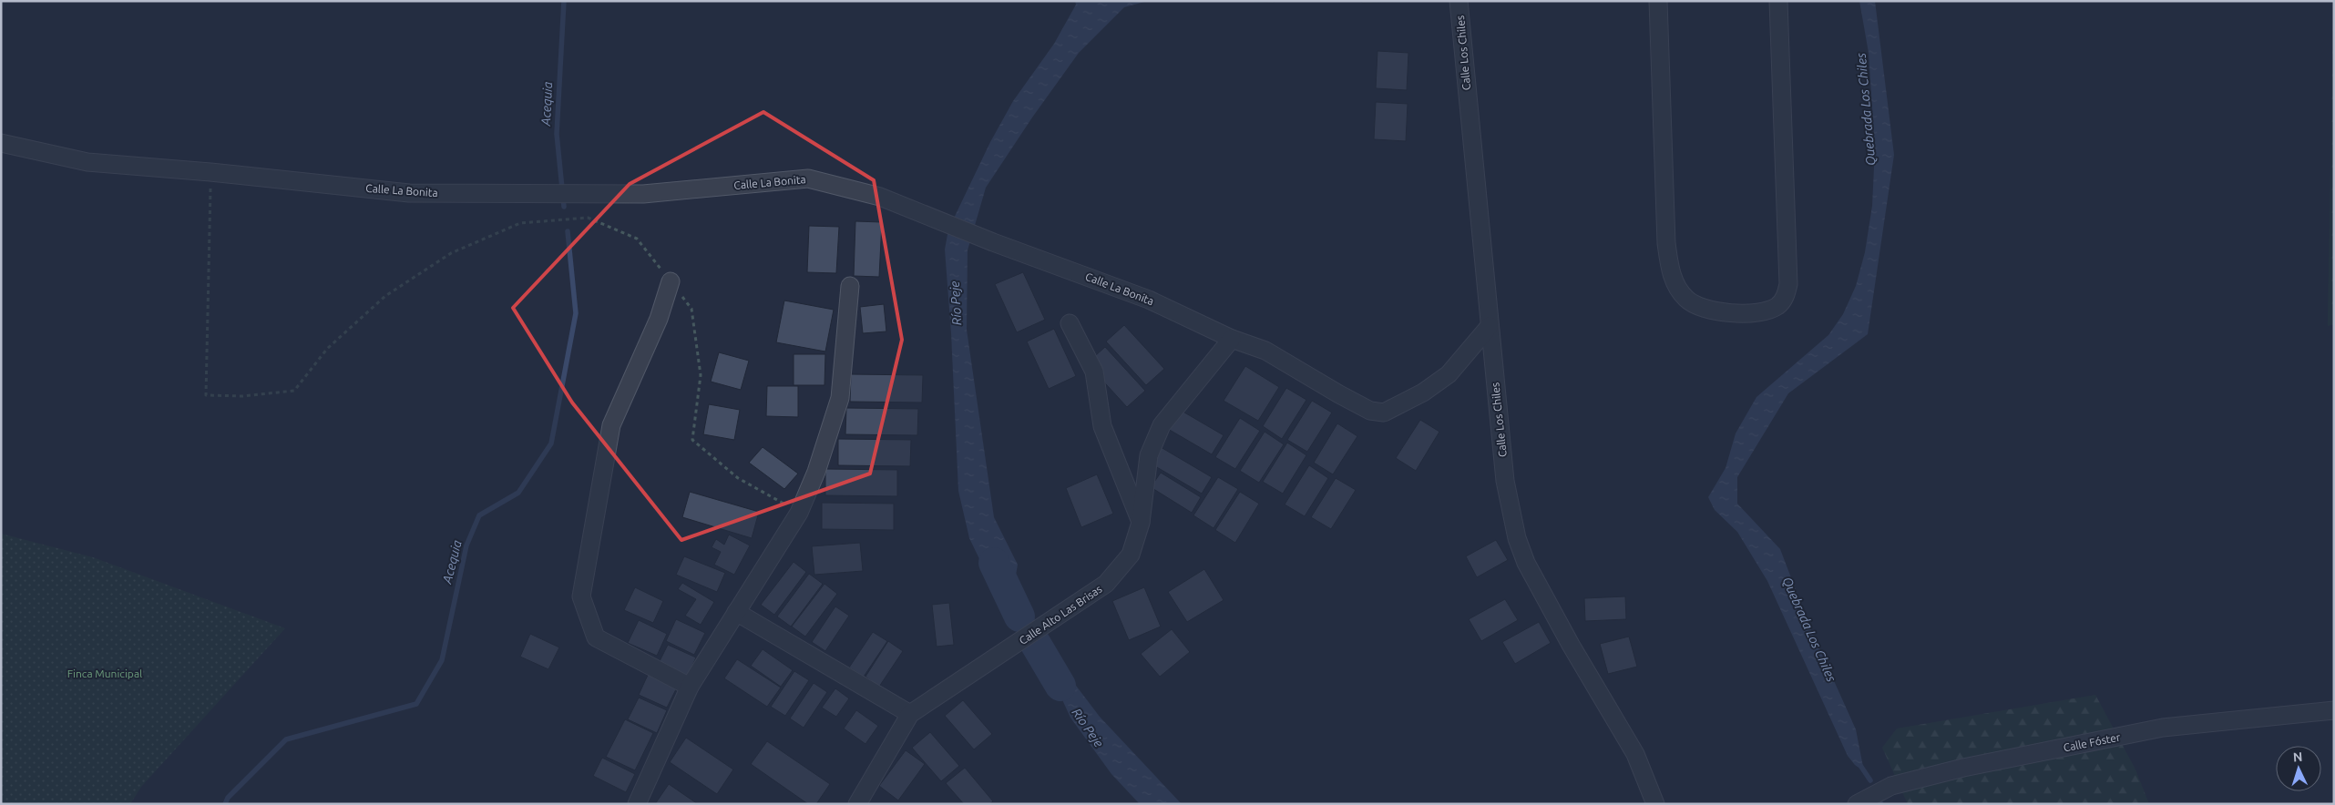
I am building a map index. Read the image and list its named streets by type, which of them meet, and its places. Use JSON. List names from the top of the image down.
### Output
{
  "streets": {
    "street": [
      "Calle Los Chiles",
      "Calle La Bonita",
      "Calle Alto Las Brisas",
      "Calle Fóster"
    ]
  },
  "crossings": [
    ["Calle Los Chiles", "Calle La Bonita"],
    ["Calle La Bonita", "Calle Alto Las Brisas"]
  ],
  "water": ["Acequia", "Quebrada Los Chiles", "Río Peje"],
  "parks": ["Finca Municipal"],
  "north": "top"
}
